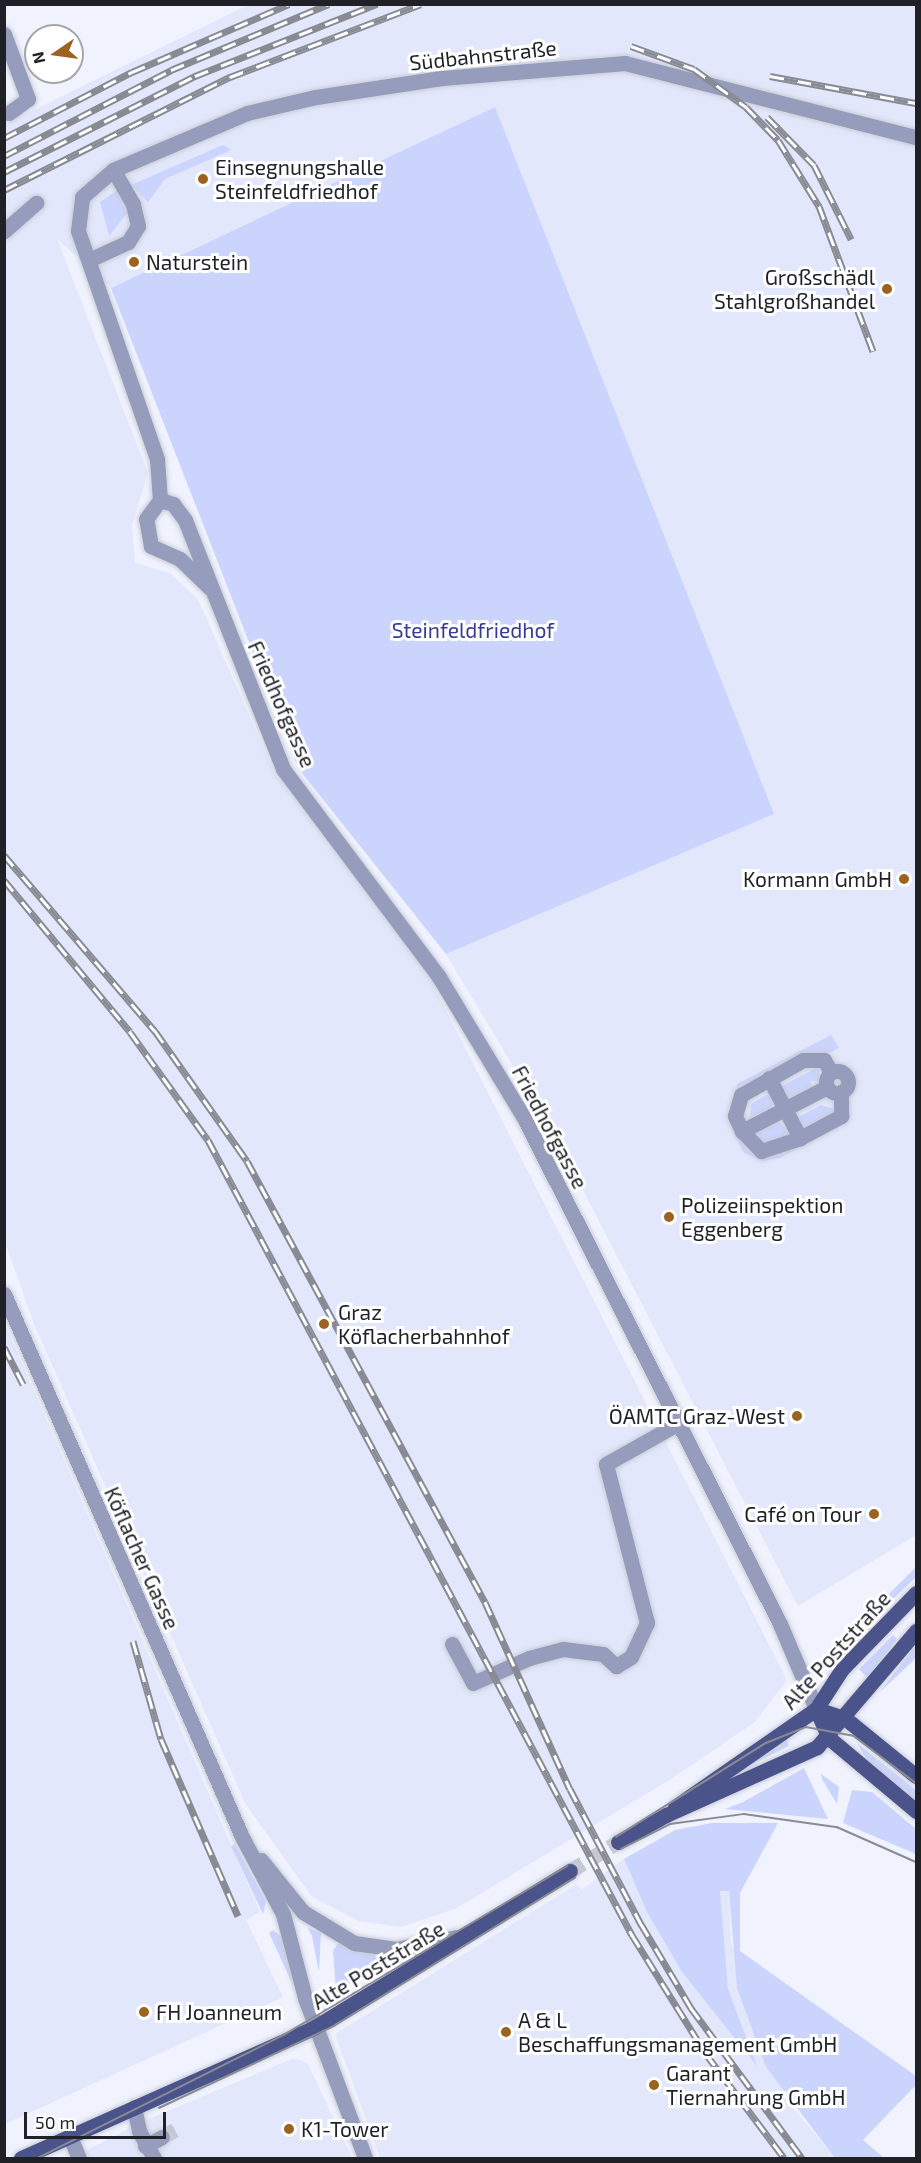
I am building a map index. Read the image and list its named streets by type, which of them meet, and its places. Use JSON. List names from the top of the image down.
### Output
{
  "streets": {
    "main road": ["Alte Poststraße"],
    "street": ["Südbahnstraße", "Friedhofgasse", "Köflacher Gasse"]
  },
  "crossings": [
    ["Friedhofgasse", "Alte Poststraße"],
    ["Köflacher Gasse", "Alte Poststraße"]
  ],
  "parks": ["Steinfeldfriedhof"],
  "places": [
    "Einsegnungshalle Steinfeldfriedhof",
    "Naturstein",
    "Großschädl Stahlgroßhandel",
    "Kormann GmbH",
    "Polizeiinspektion Eggenberg",
    "Graz Köflacherbahnhof",
    "ÖAMTC Graz-West",
    "Café on Tour",
    "FH Joanneum",
    "A & L Beschaffungsmanagement GmbH",
    "Garant Tiernahrung GmbH",
    "K1-Tower"
  ],
  "scale_bar": "50 m",
  "north": "left"
}
